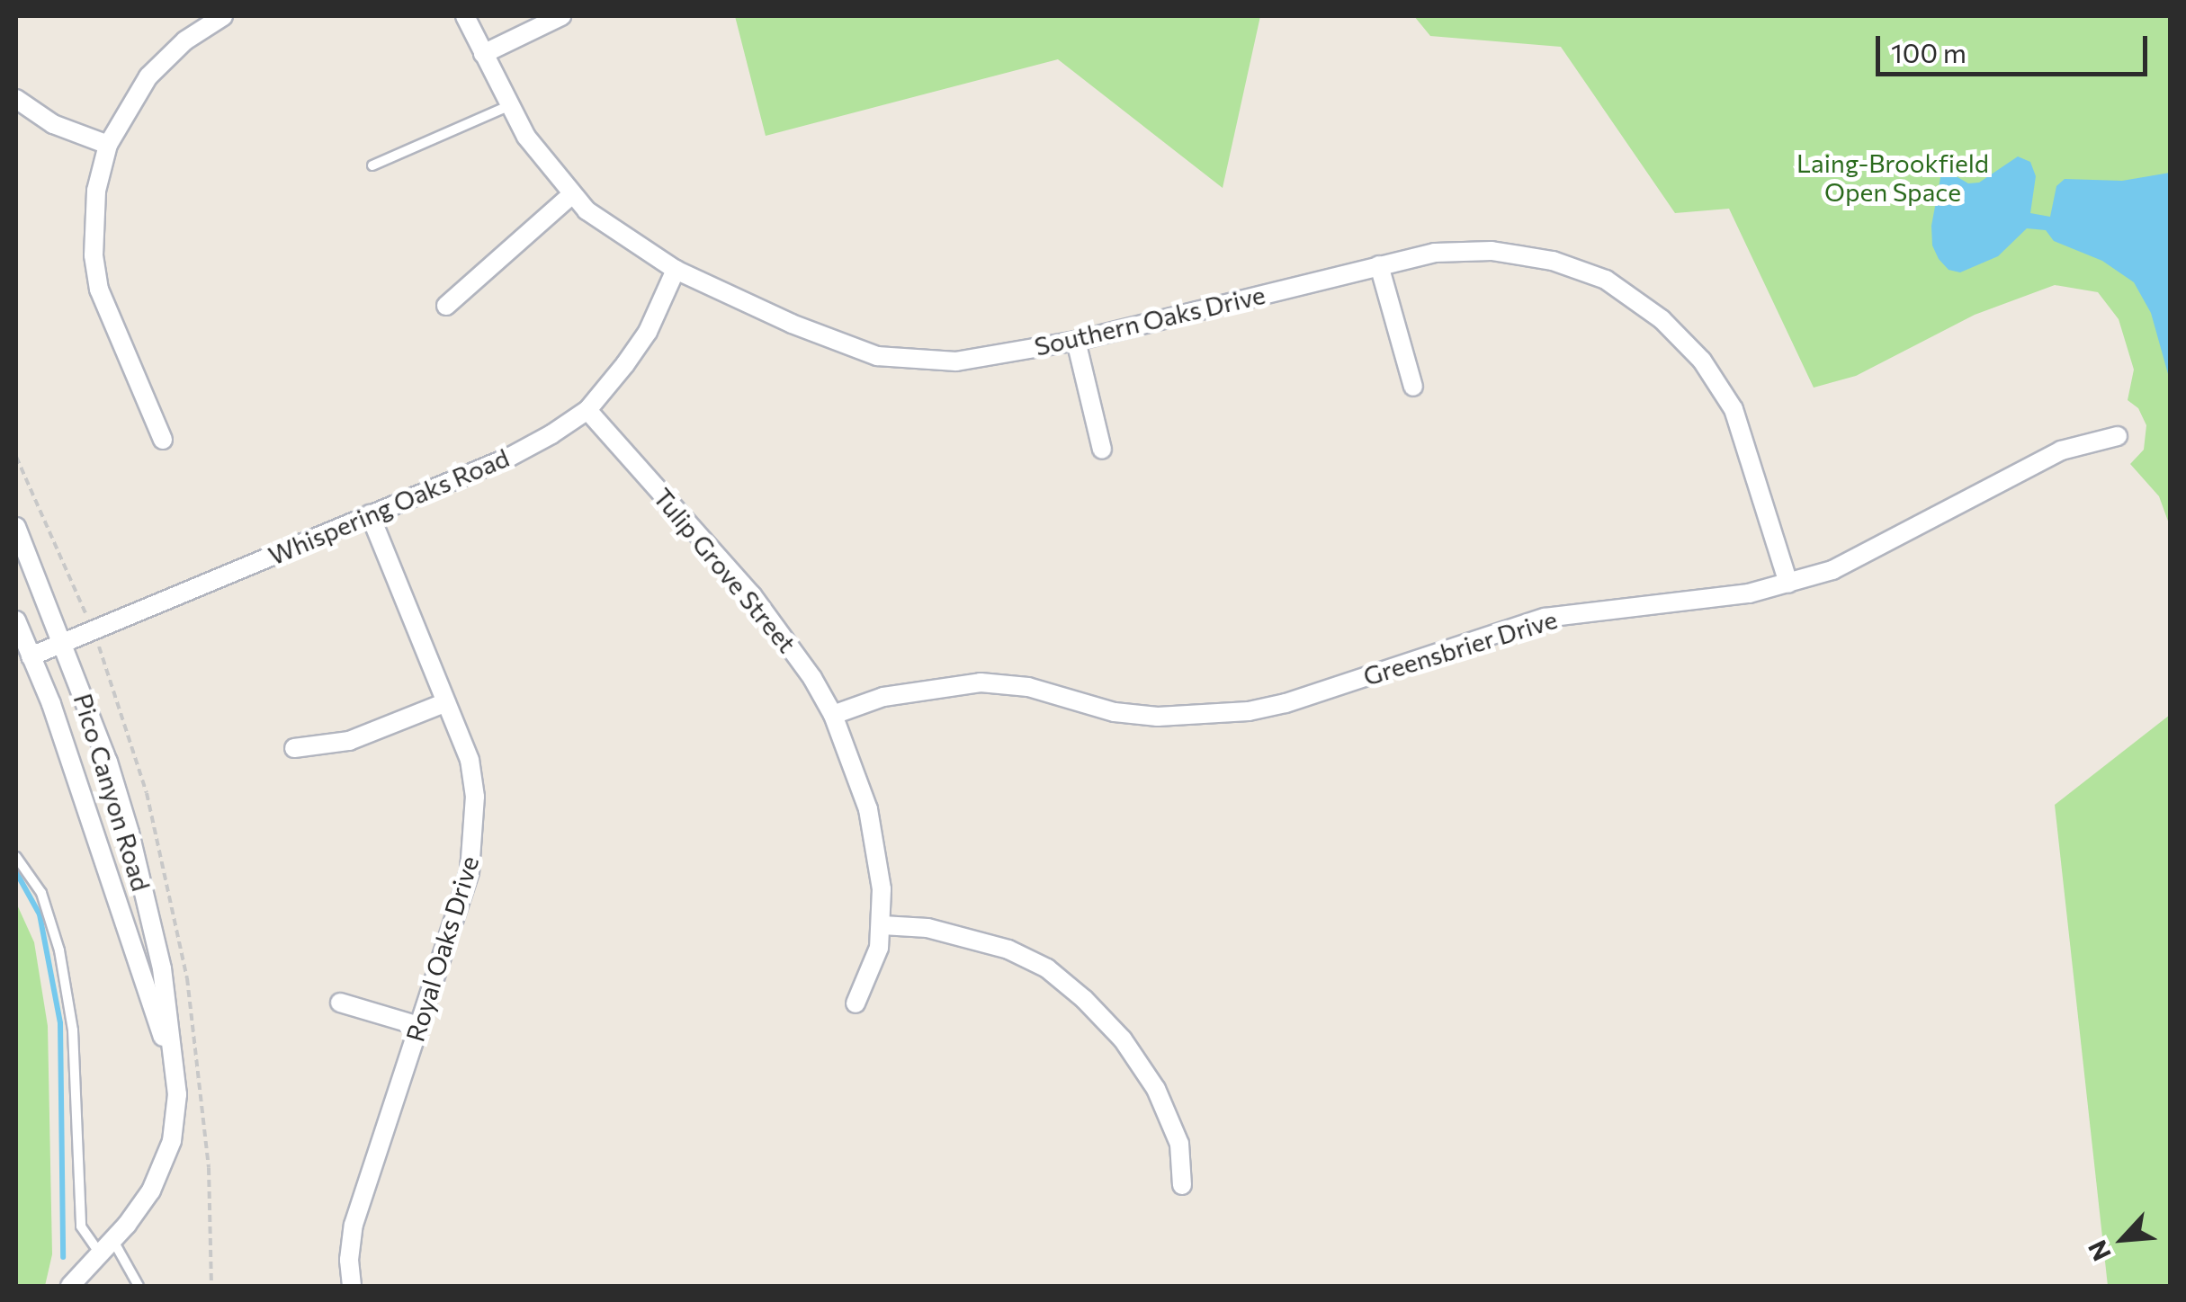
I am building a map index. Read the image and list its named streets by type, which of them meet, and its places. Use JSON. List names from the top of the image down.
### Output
{
  "streets": {
    "street": [
      "Southern Oaks Drive",
      "Whispering Oaks Road",
      "Tulip Grove Street",
      "Greensbrier Drive",
      "Pico Canyon Road",
      "Royal Oaks Drive"
    ]
  },
  "crossings": [
    ["Southern Oaks Drive", "Whispering Oaks Road"],
    ["Southern Oaks Drive", "Greensbrier Drive"],
    ["Whispering Oaks Road", "Tulip Grove Street"],
    ["Whispering Oaks Road", "Pico Canyon Road"],
    ["Whispering Oaks Road", "Royal Oaks Drive"],
    ["Tulip Grove Street", "Greensbrier Drive"]
  ],
  "parks": ["Laing-Brookfield Open Space"],
  "scale_bar": "100 m",
  "north": "bottom left"
}
